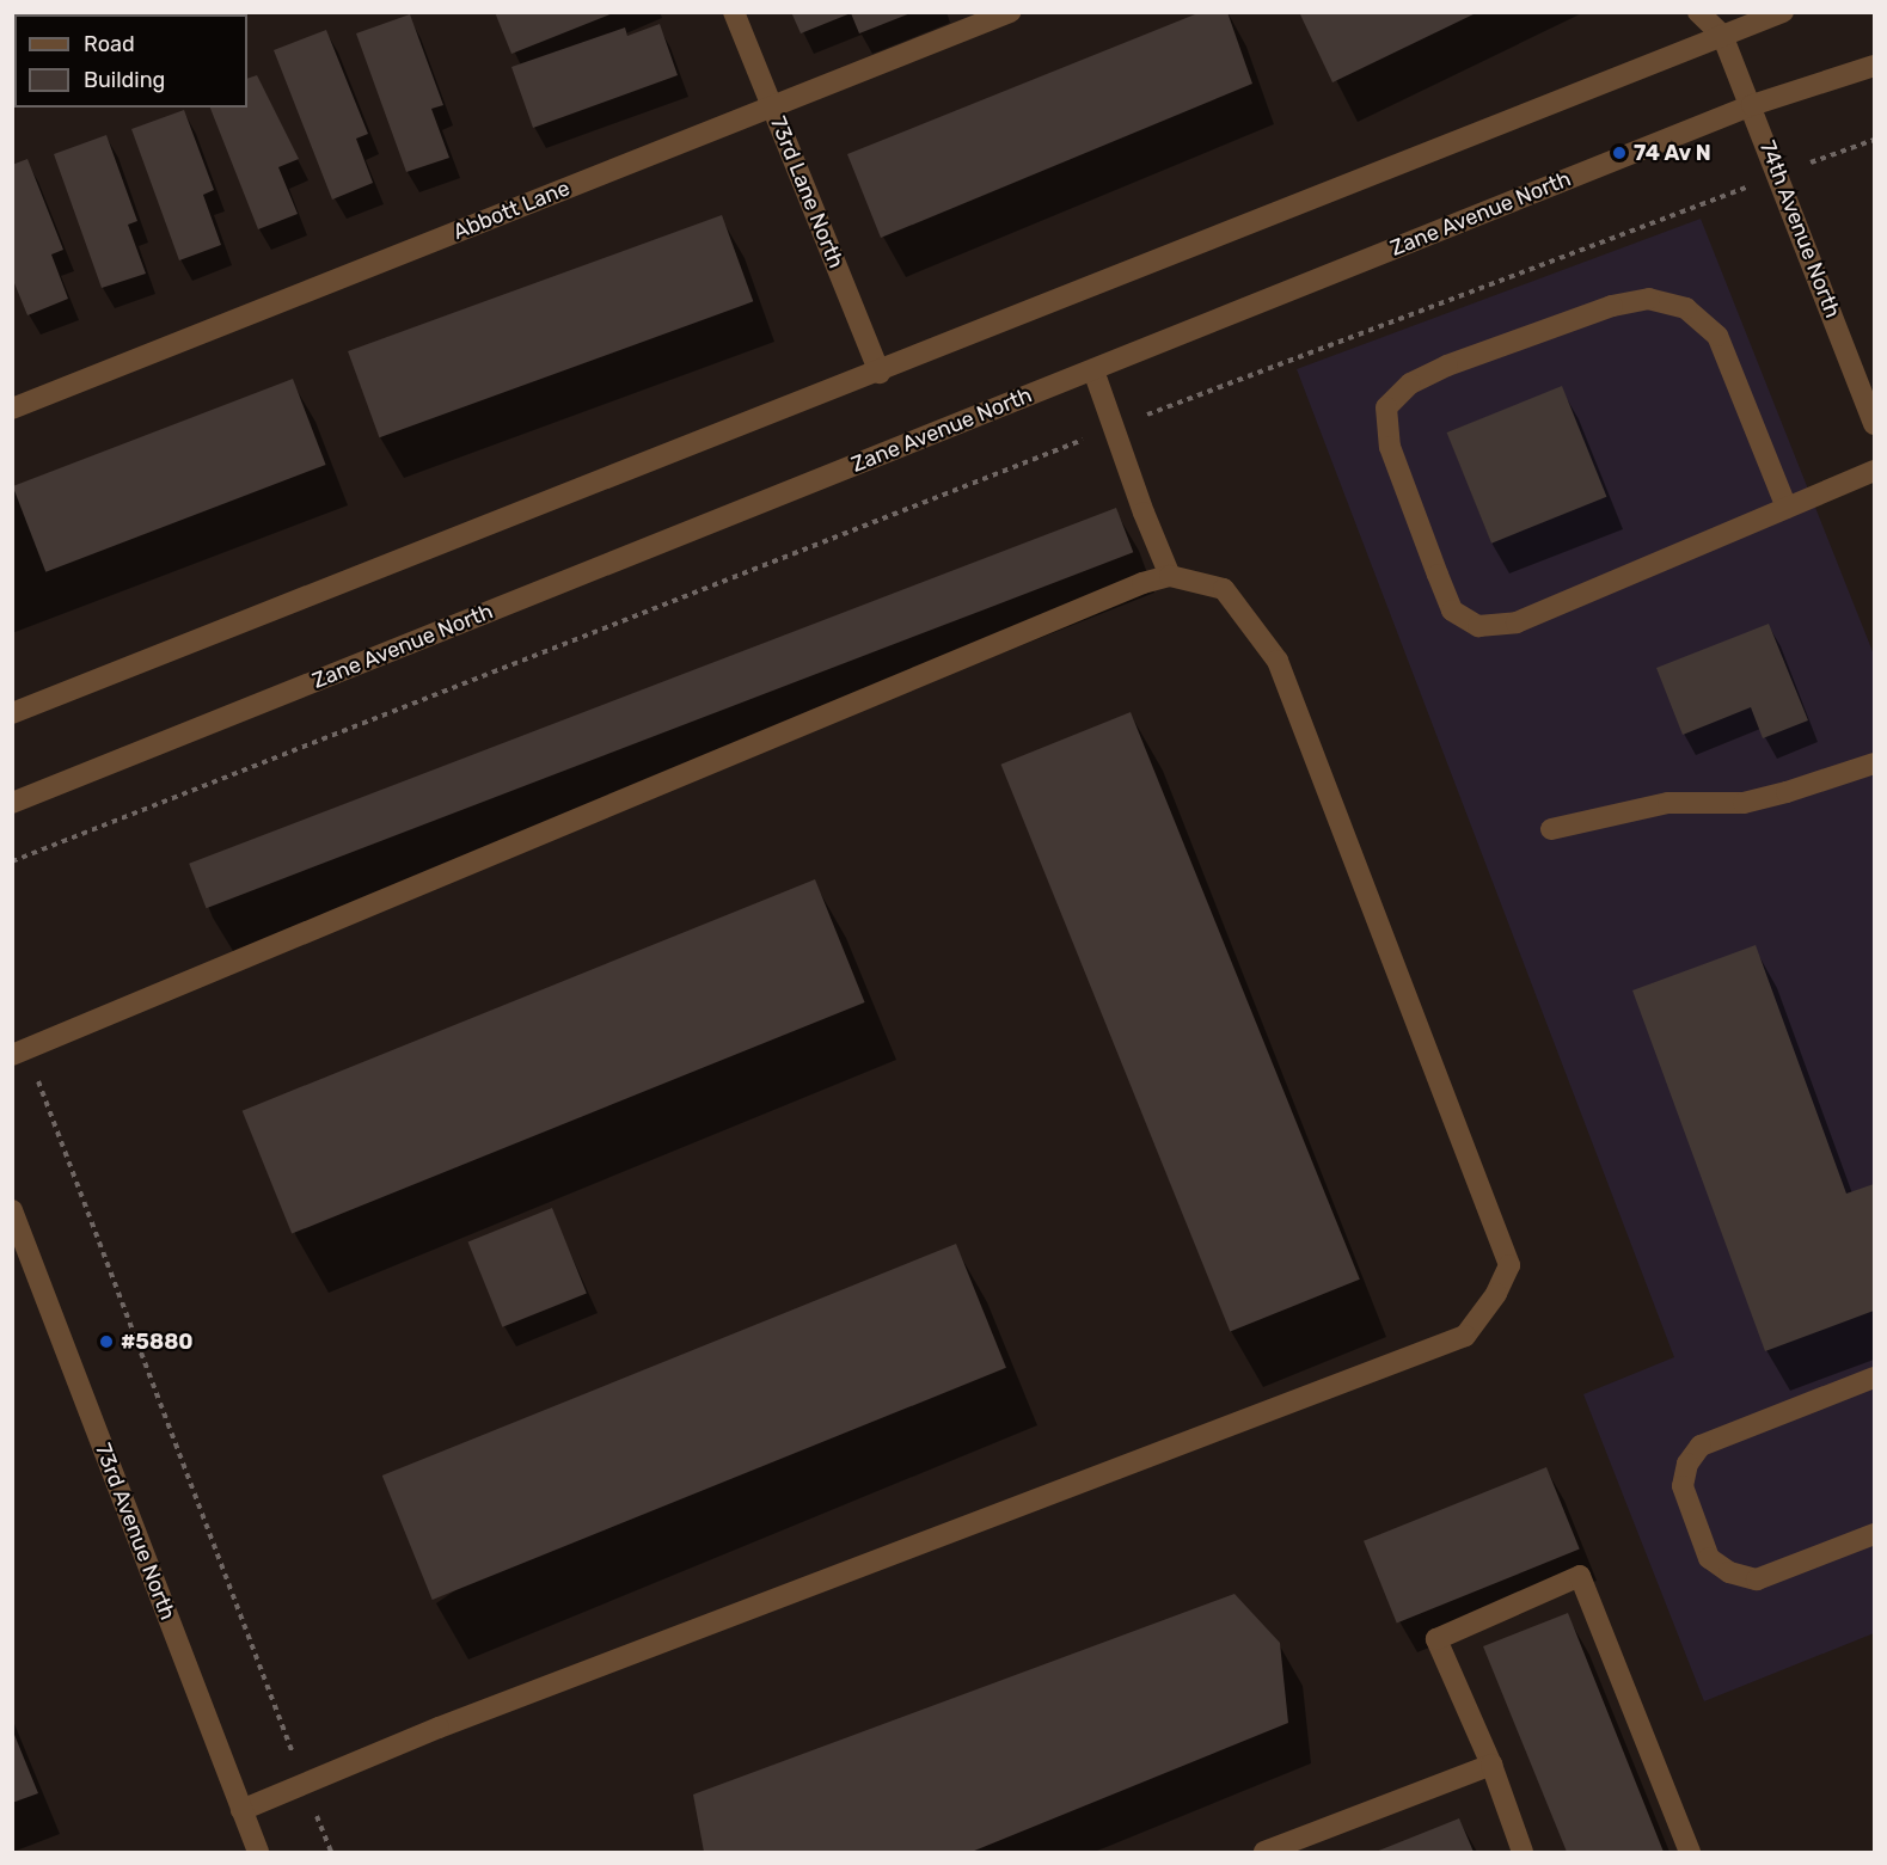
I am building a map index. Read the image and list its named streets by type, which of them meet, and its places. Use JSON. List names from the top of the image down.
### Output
{
  "streets": {
    "street": [
      "73rd Lane North",
      "Abbott Lane",
      "Zane Avenue North",
      "74th Avenue North",
      "73rd Avenue North"
    ]
  },
  "crossings": [
    ["73rd Lane North", "Abbott Lane"],
    ["Zane Avenue North", "74th Avenue North"]
  ],
  "places": ["74 Av N", "#5880"],
  "legend": ["Road", "Building"]
}
